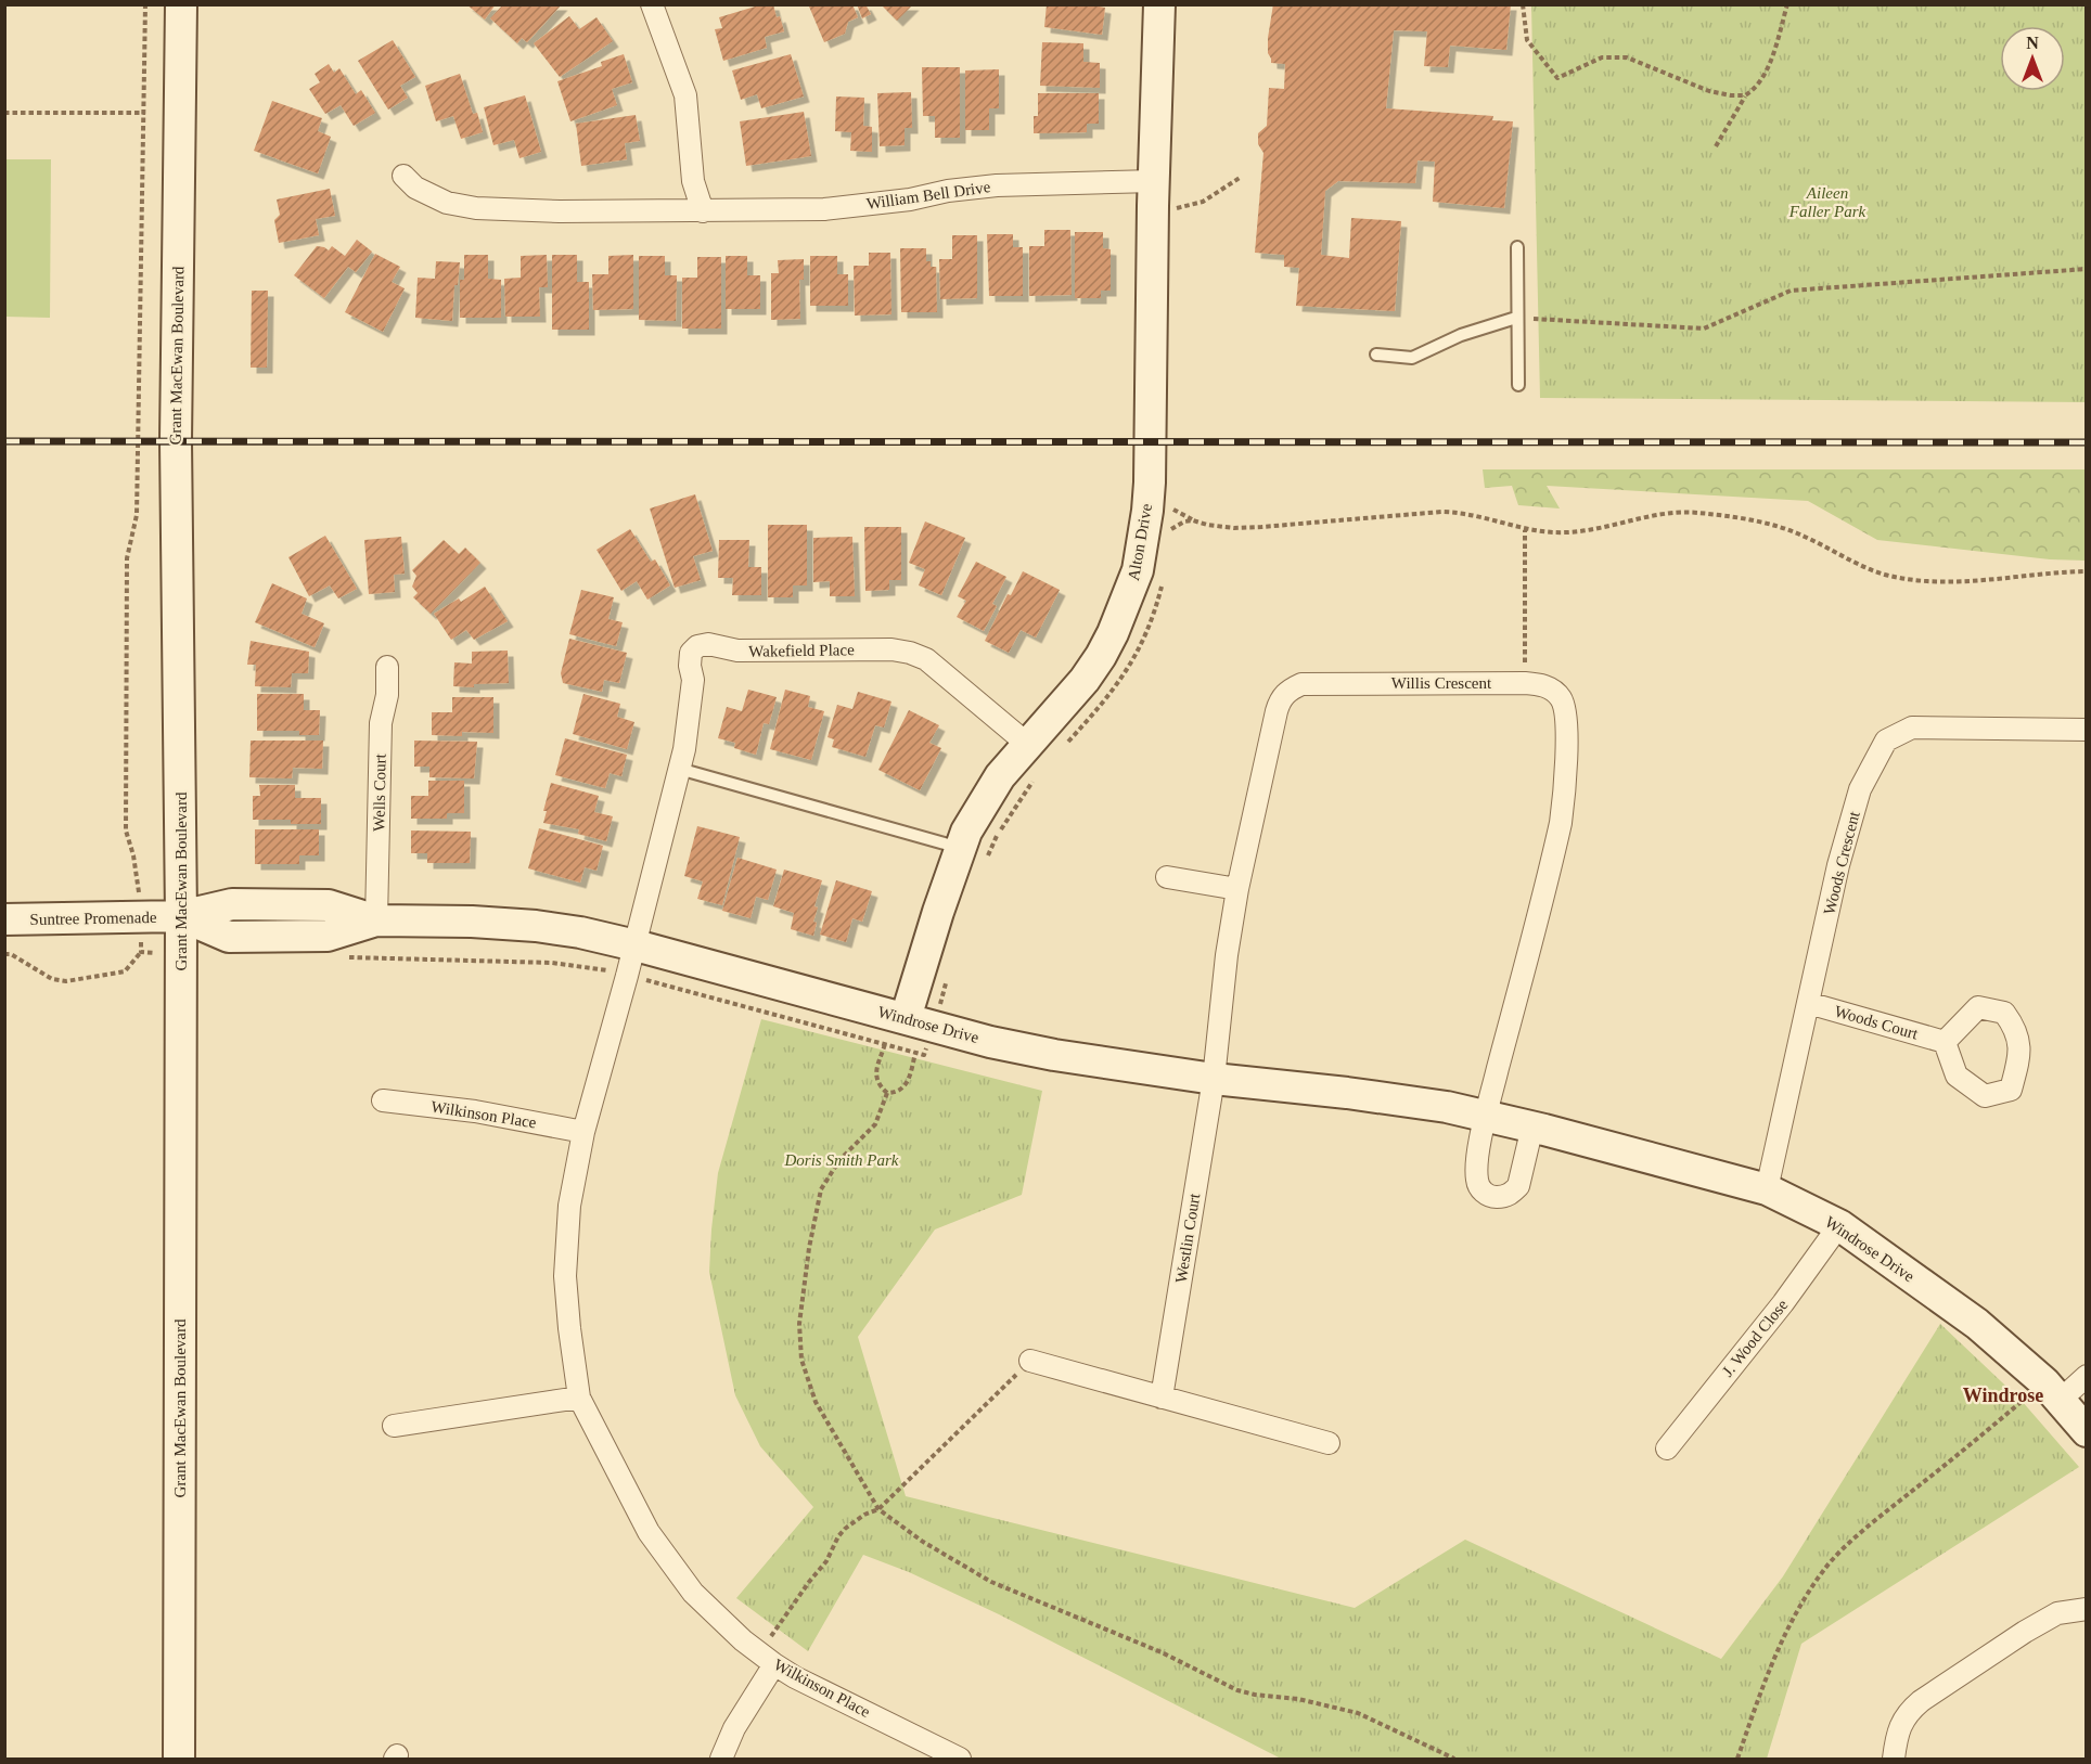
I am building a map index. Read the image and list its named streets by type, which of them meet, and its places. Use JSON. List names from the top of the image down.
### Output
{
  "streets": {
    "street": [
      "William Bell Drive",
      "Grant MacEwan Boulevard",
      "Alton Drive",
      "Wakefield Place",
      "Willis Crescent",
      "Wells Court",
      "Woods Crescent",
      "Suntree Promenade",
      "Woods Court",
      "Windrose Drive",
      "Wilkinson Place",
      "Westlin Court",
      "J. Wood Close"
    ]
  },
  "crossings": [
    ["William Bell Drive", "Alton Drive"],
    ["Grant MacEwan Boulevard", "Suntree Promenade"],
    ["Grant MacEwan Boulevard", "Windrose Drive"],
    ["Alton Drive", "Wakefield Place"],
    ["Alton Drive", "Windrose Drive"],
    ["Wakefield Place", "Windrose Drive"],
    ["Wakefield Place", "Wilkinson Place"],
    ["Willis Crescent", "Windrose Drive"],
    ["Willis Crescent", "Westlin Court"],
    ["Wells Court", "Windrose Drive"],
    ["Woods Crescent", "Woods Court"],
    ["Woods Crescent", "Windrose Drive"],
    ["Suntree Promenade", "Windrose Drive"],
    ["Windrose Drive", "Wilkinson Place"],
    ["Windrose Drive", "Westlin Court"],
    ["Windrose Drive", "J. Wood Close"]
  ],
  "districts": ["Windrose"],
  "parks": ["Aileen Faller Park", "Doris Smith Park"],
  "north": "top"
}
